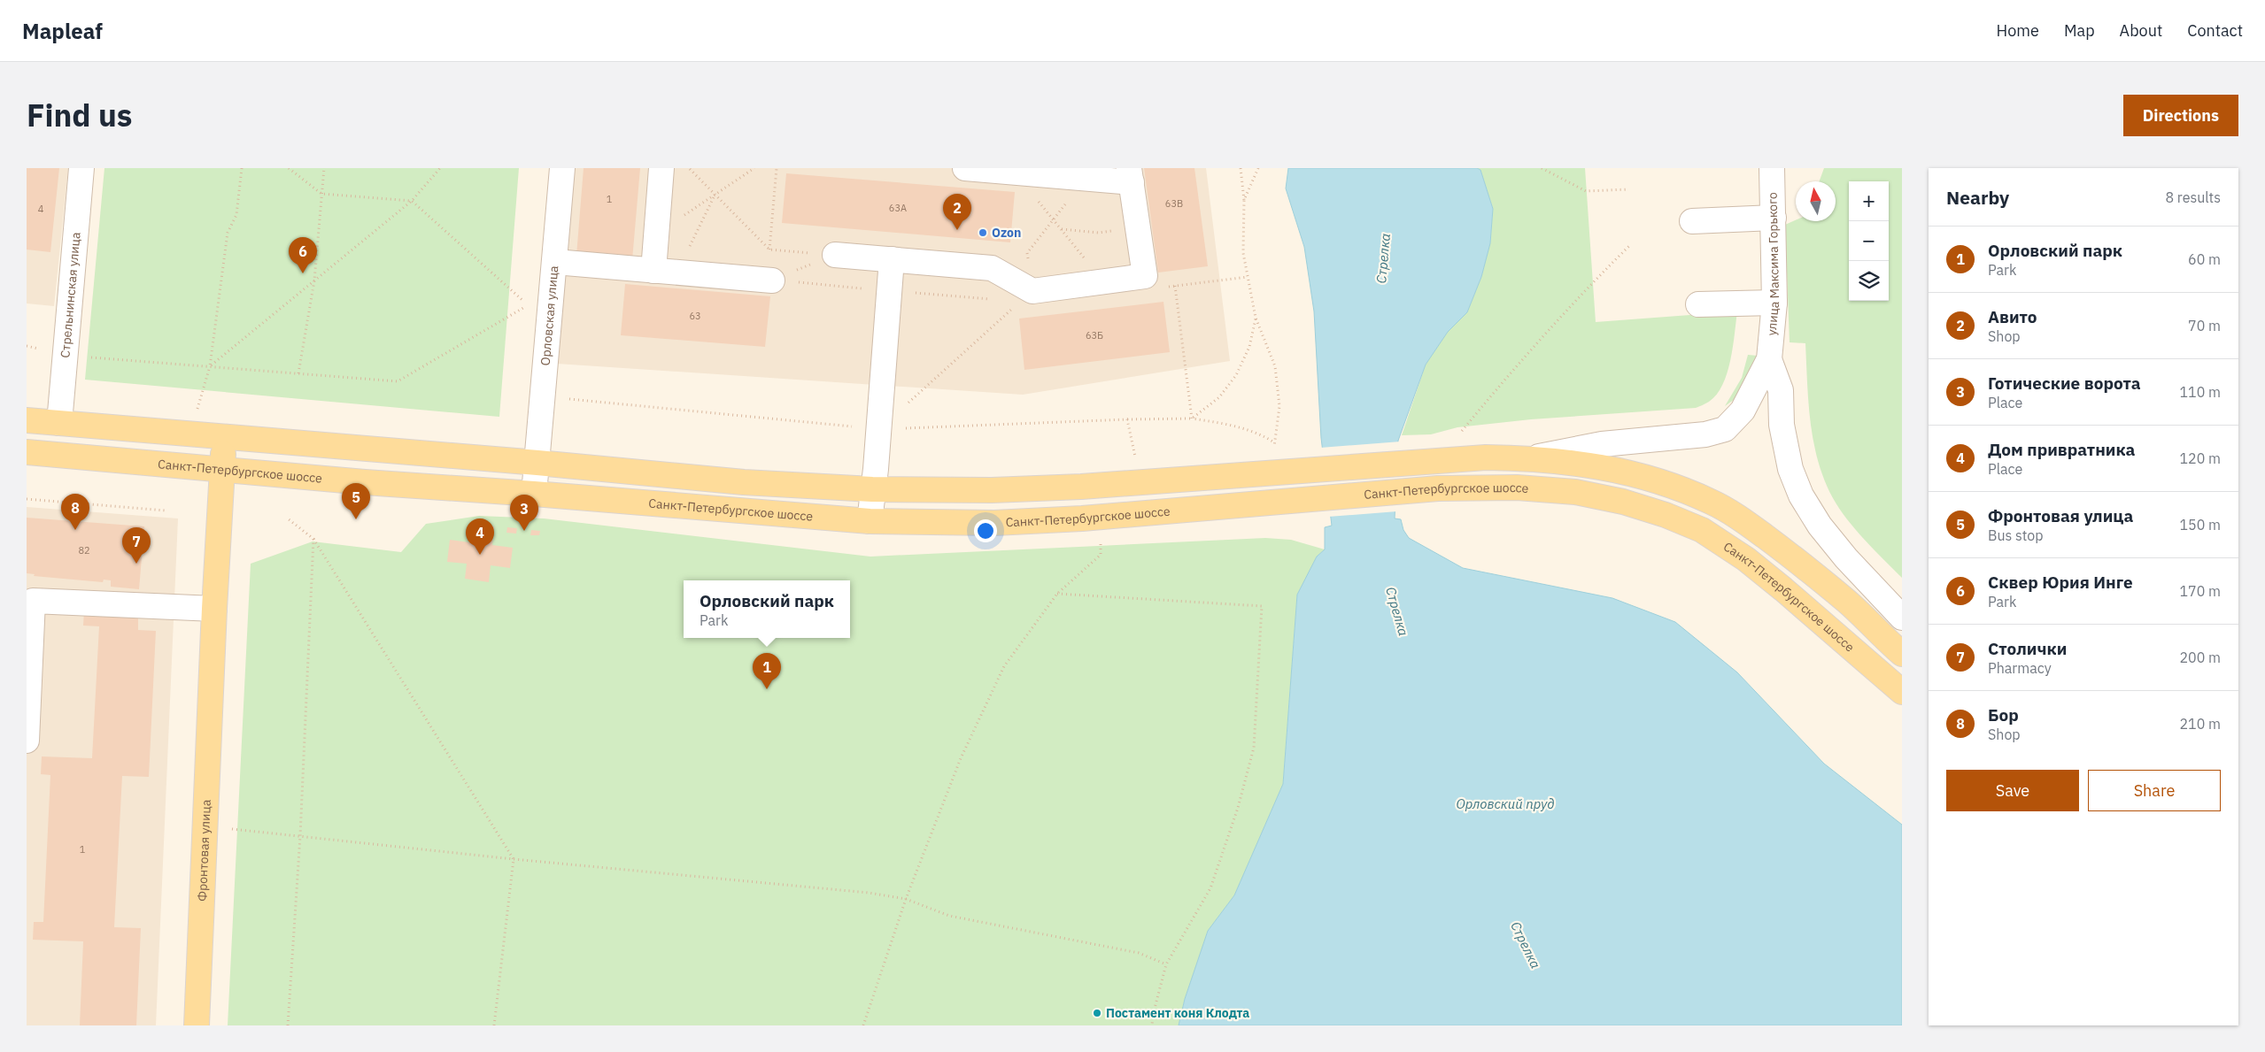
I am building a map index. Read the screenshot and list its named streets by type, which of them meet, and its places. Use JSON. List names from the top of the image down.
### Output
{
  "streets": {
    "main road": ["Санкт-Петербургское шоссе", "Фронтовая улица"],
    "street": ["улица Максима Горького", "Стрельнинская улица", "Орловская улица"]
  },
  "crossings": [
    ["Орловская улица", "Санкт-Петербургское шоссе"],
    ["Санкт-Петербургское шоссе", "Фронтовая улица"]
  ],
  "water": ["Стрелка", "Орловский пруд"],
  "places": ["Ozon", "Постамент коня Клодта"],
  "house_numbers": [
    "1",
    "63В",
    "63А",
    "4",
    "63",
    "63Б",
    "82",
    "1"
  ],
  "north": "top",
  "page": {
    "header": "Mapleaf",
    "nav": [
      "Home",
      "Map",
      "About",
      "Contact"
    ],
    "title": "Find us",
    "buttons": [
      "Directions",
      ["Save", "Share"]
    ],
    "heading": ["Nearby", "8 results"],
    "map_buttons": ["+", "−"],
    "pins": [
      "2",
      "6",
      "5",
      "8",
      "3",
      "4",
      "7",
      "1"
    ],
    "list": [
      {
        "mark": "1",
        "name": "Орловский парк",
        "note": "Park",
        "value": "60 m"
      },
      {
        "mark": "2",
        "name": "Авито",
        "note": "Shop",
        "value": "70 m"
      },
      {
        "mark": "3",
        "name": "Готические ворота",
        "note": "Place",
        "value": "110 m"
      },
      {
        "mark": "4",
        "name": "Дом привратника",
        "note": "Place",
        "value": "120 m"
      },
      {
        "mark": "5",
        "name": "Фронтовая улица",
        "note": "Bus stop",
        "value": "150 m"
      },
      {
        "mark": "6",
        "name": "Сквер Юрия Инге",
        "note": "Park",
        "value": "170 m"
      },
      {
        "mark": "7",
        "name": "Столички",
        "note": "Pharmacy",
        "value": "200 m"
      },
      {
        "mark": "8",
        "name": "Бор",
        "note": "Shop",
        "value": "210 m"
      }
    ],
    "popup": ["Орловский парк", "Park"]
  }
}
